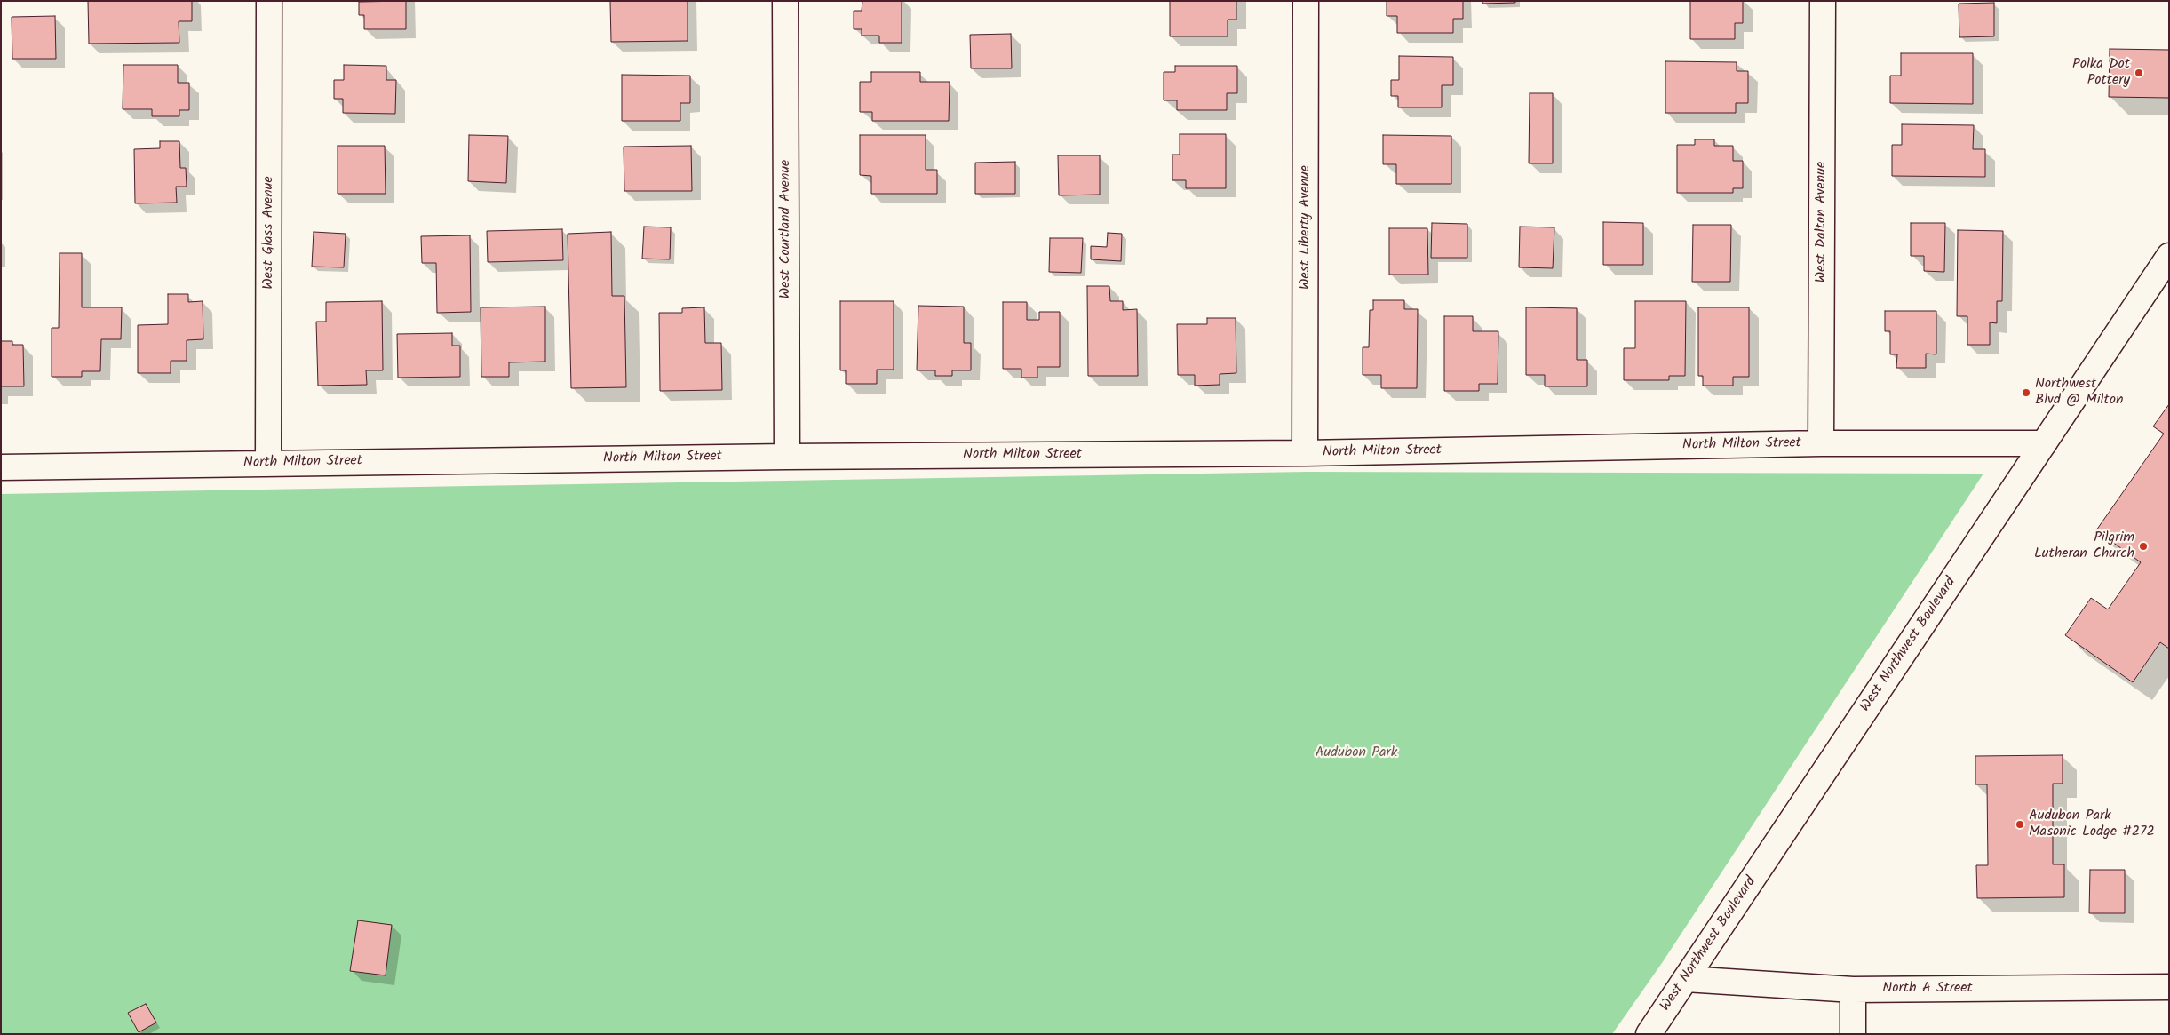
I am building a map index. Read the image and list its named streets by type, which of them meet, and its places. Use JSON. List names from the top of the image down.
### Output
{
  "streets": {
    "street": [
      "West Dalton Avenue",
      "West Liberty Avenue",
      "West Courtland Avenue",
      "West Glass Avenue",
      "North Milton Street",
      "West Northwest Boulevard",
      "North A Street"
    ]
  },
  "crossings": [
    ["West Dalton Avenue", "North Milton Street"],
    ["West Liberty Avenue", "North Milton Street"],
    ["West Courtland Avenue", "North Milton Street"],
    ["West Glass Avenue", "North Milton Street"],
    ["North Milton Street", "West Northwest Boulevard"],
    ["West Northwest Boulevard", "North A Street"]
  ],
  "parks": ["Audubon Park"],
  "places": [
    "Polka Dot Pottery",
    "Northwest Blvd @ Milton",
    "Pilgrim Lutheran Church",
    "Audubon Park Masonic Lodge #272"
  ]
}
